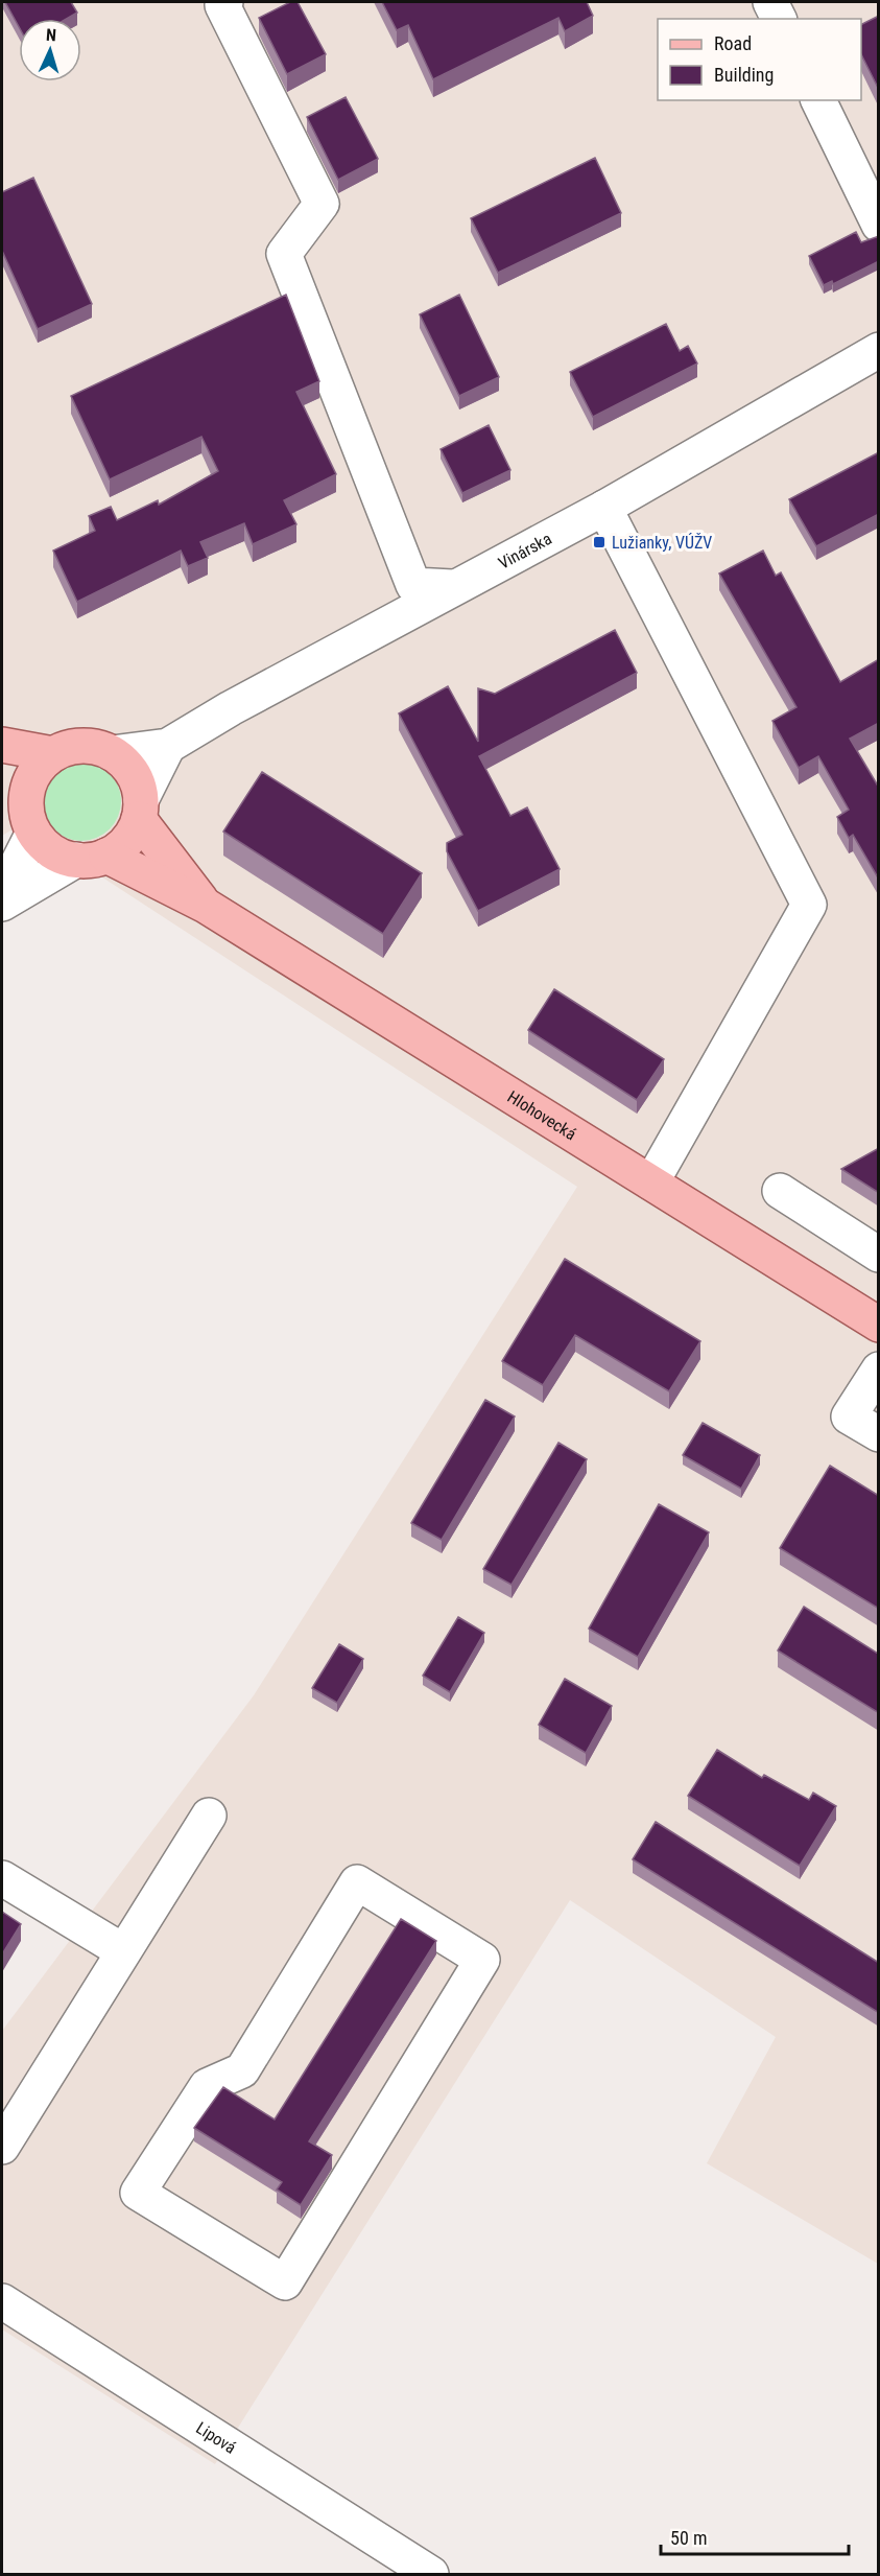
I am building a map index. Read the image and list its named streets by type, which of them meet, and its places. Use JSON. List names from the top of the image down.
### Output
{
  "streets": {
    "main road": ["Hlohovecká"],
    "street": ["Vinárska", "Lipová"]
  },
  "crossings": [
    ["Vinárska", "Hlohovecká"]
  ],
  "places": {
    "transit": ["Lužianky, VÚŽV"]
  },
  "legend": ["Road", "Building"],
  "scale_bar": "50 m",
  "north": "top"
}
